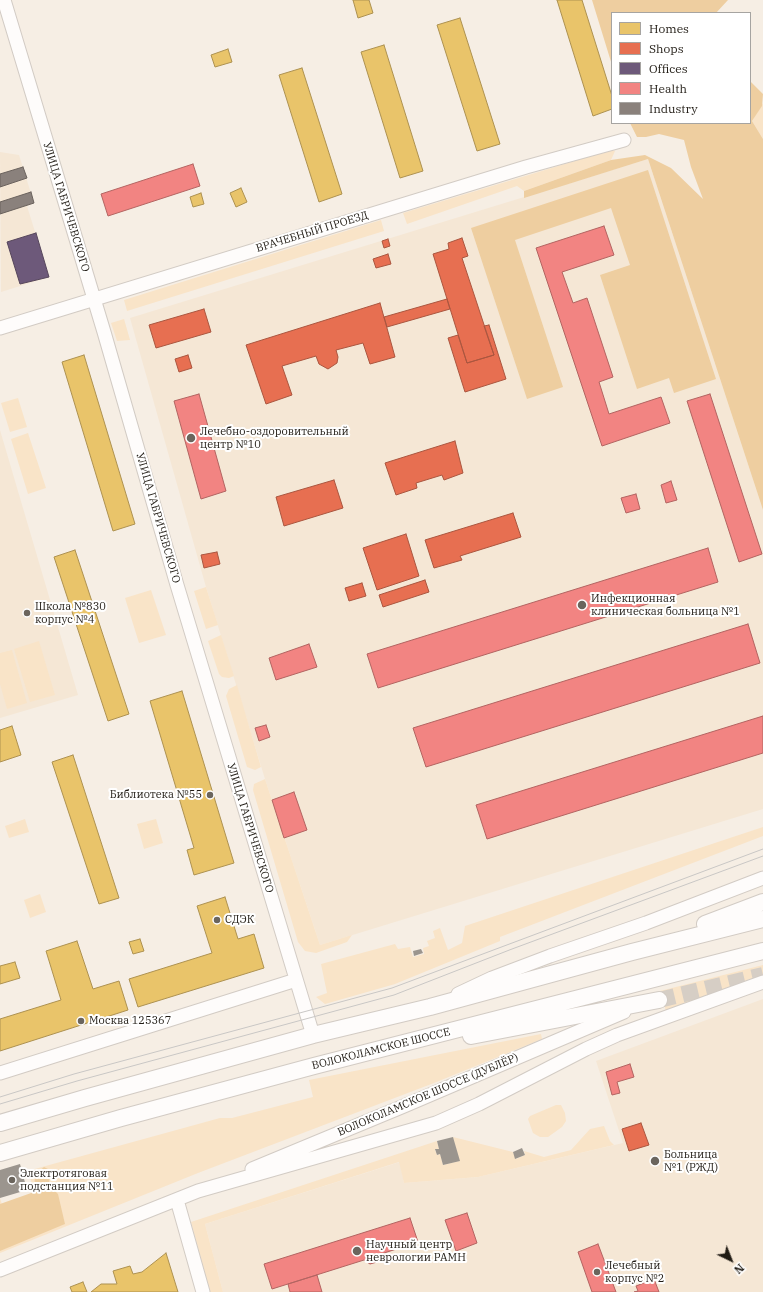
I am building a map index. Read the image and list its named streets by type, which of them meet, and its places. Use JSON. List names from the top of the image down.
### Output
{
  "streets": {
    "main road": ["ВОЛОКОЛАМСКОЕ ШОССЕ"],
    "street": ["УЛИЦА ГАБРИЧЕВСКОГО", "ВРАЧЕБНЫЙ ПРОЕЗД", "ВОЛОКОЛАМСКОЕ ШОССЕ (ДУБЛЁР)"]
  },
  "crossings": [
    ["УЛИЦА ГАБРИЧЕВСКОГО", "ВРАЧЕБНЫЙ ПРОЕЗД"]
  ],
  "places": [
    "Лечебно-оздоровительный центр №10",
    "Инфекционная клиническая больница №1",
    "Школа №830 корпус №4",
    "Библиотека №55",
    "СДЭК",
    "Москва 125367",
    "Больница №1 (РЖД)",
    "Электротяговая подстанция №11",
    "Научный центр неврологии РАМН",
    "Лечебный корпус №2"
  ],
  "legend": [
    "Homes",
    "Shops",
    "Offices",
    "Health",
    "Industry"
  ],
  "north": "bottom right"
}
